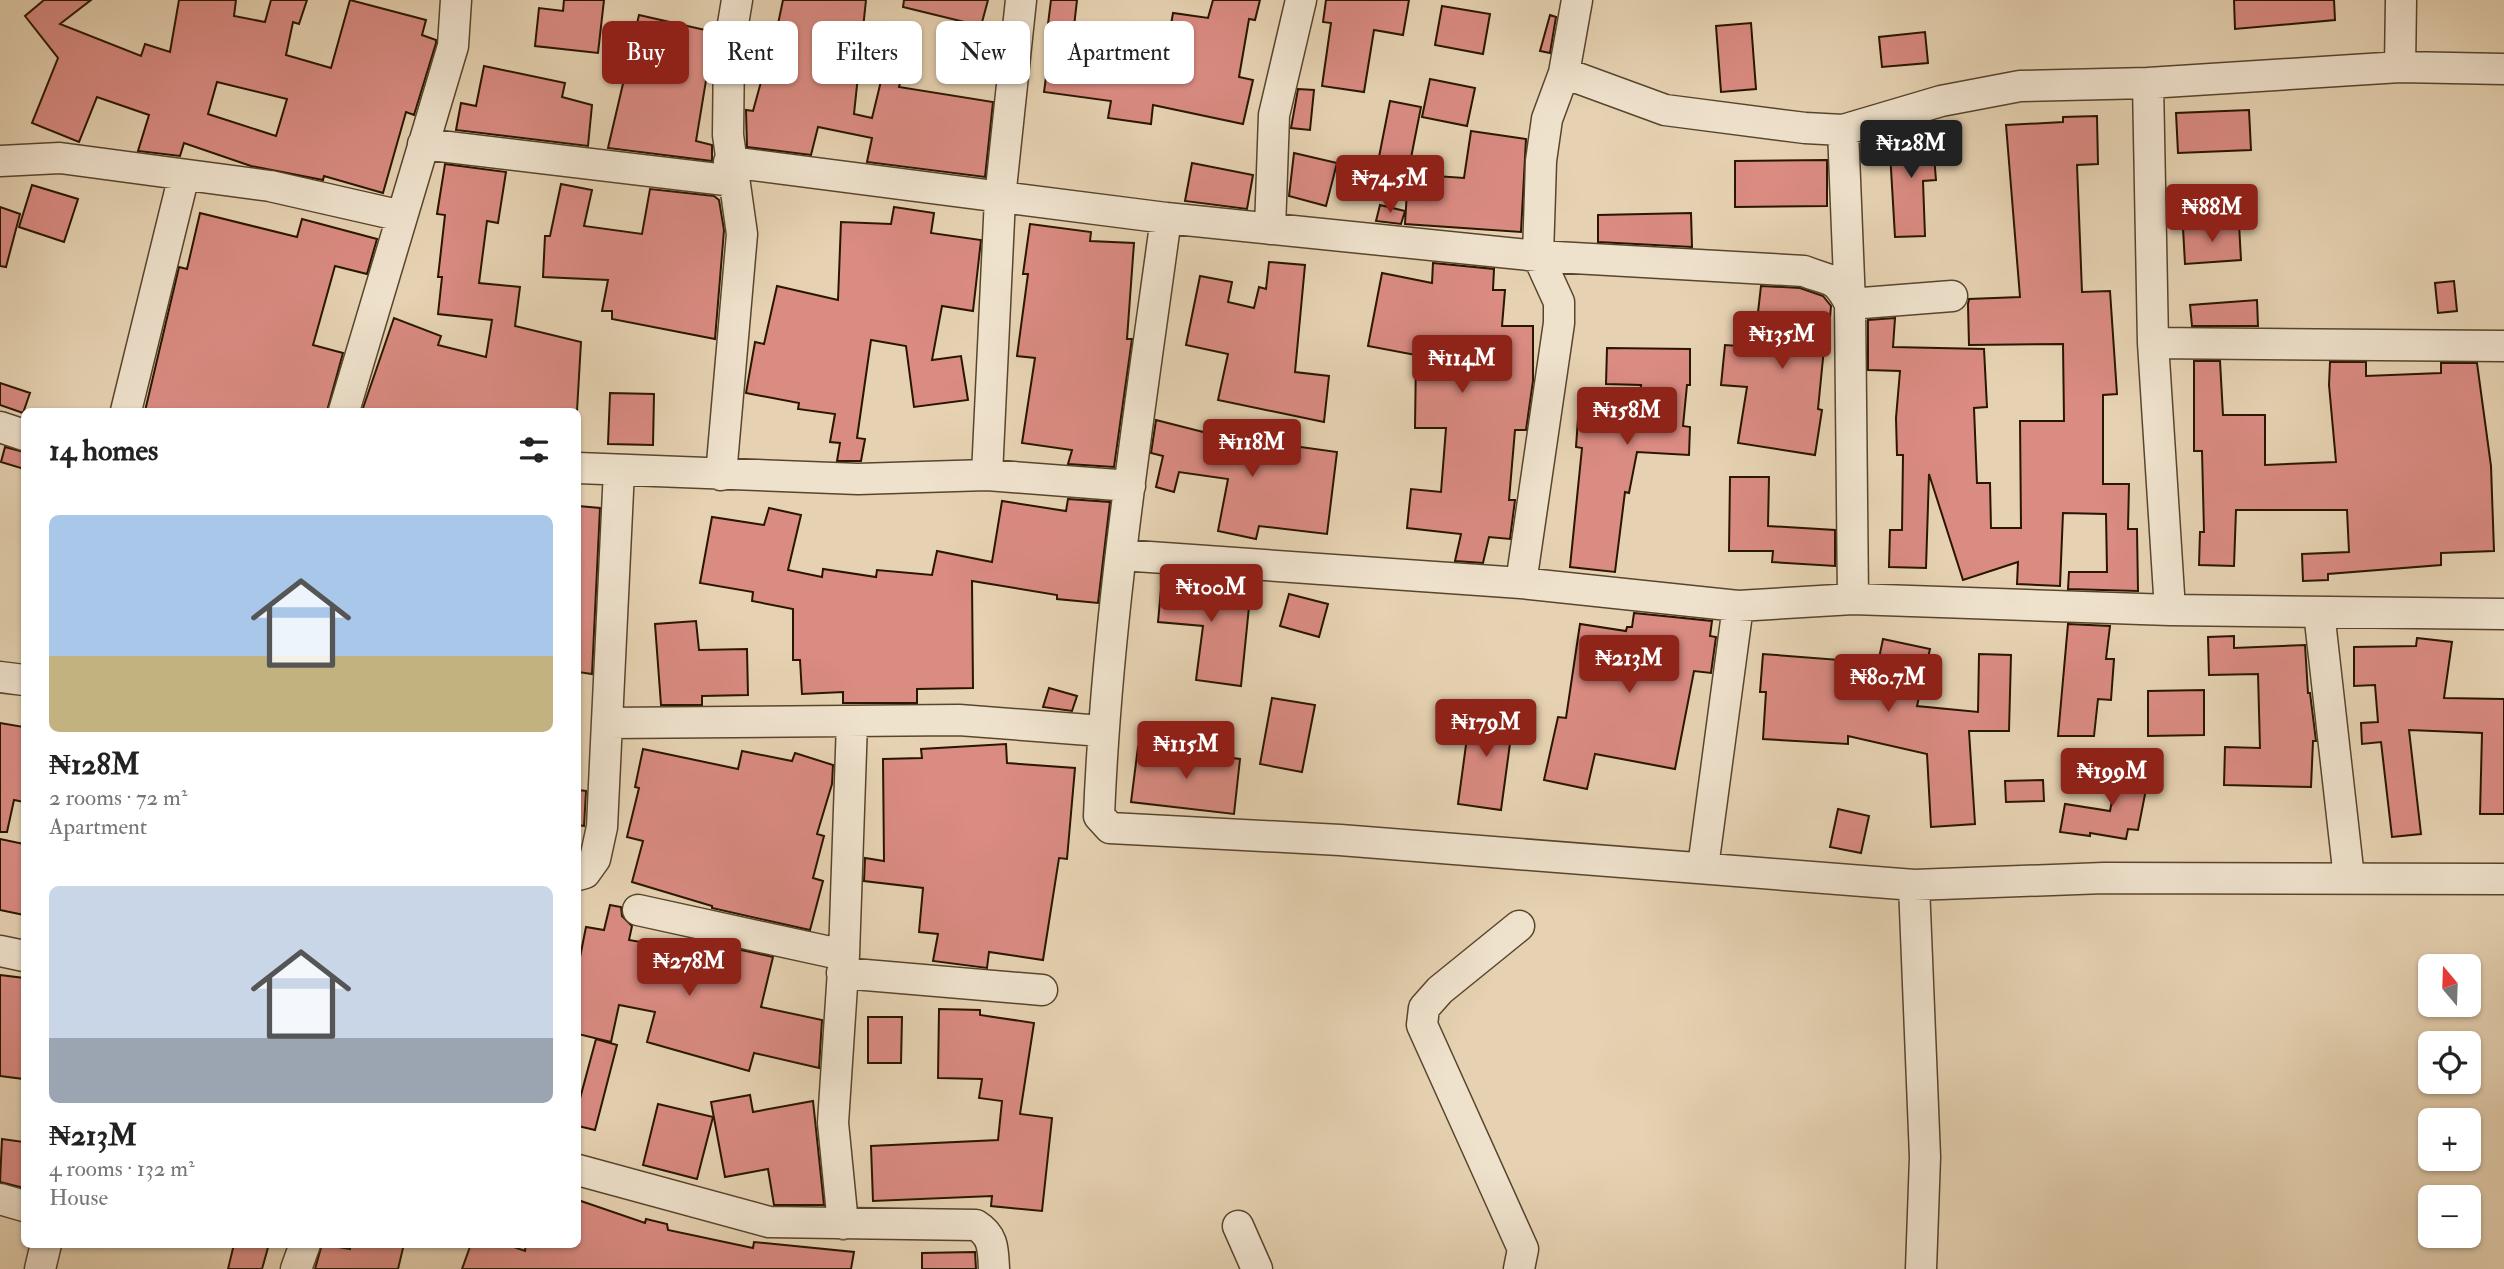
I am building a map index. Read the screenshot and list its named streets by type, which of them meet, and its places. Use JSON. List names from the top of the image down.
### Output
{
  "north": "top",
  "page": {
    "chip": [
      "Buy",
      "Rent",
      "Filters",
      "New",
      "Apartment"
    ],
    "price": [
      "₦128M",
      "₦74.5M",
      "₦88M",
      "₦135M",
      "₦114M",
      "₦158M",
      "₦118M",
      "₦100M",
      "₦213M",
      "₦80.7M",
      "₦179M",
      "₦115M",
      "₦199M",
      "₦278M"
    ],
    "heading": "14 homes",
    "list": [
      {
        "name": "₦128M",
        "note": "2 rooms · 72 m² · Apartment"
      },
      {
        "name": "₦213M",
        "note": "4 rooms · 132 m² · House"
      }
    ],
    "map_buttons": ["+", "−"]
  }
}
